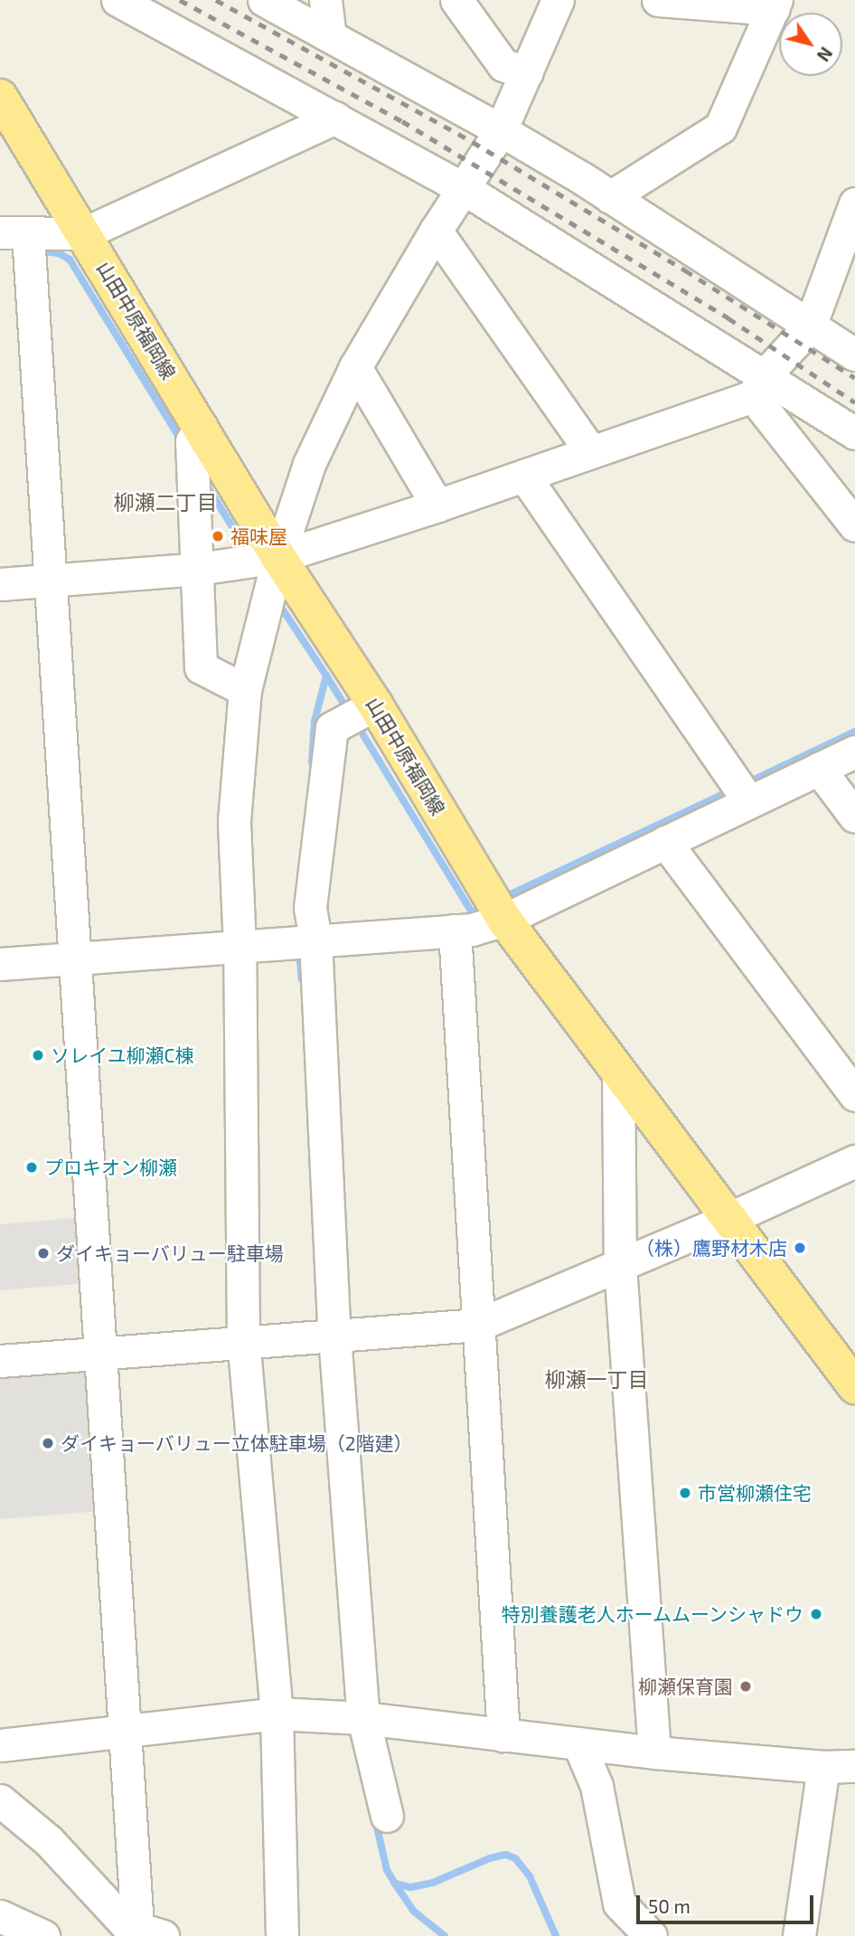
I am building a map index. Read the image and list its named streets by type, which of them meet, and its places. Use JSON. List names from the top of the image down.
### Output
{
  "streets": {
    "main road": ["山田中原福岡線"]
  },
  "districts": ["柳瀬二丁目", "柳瀬一丁目"],
  "places": [
    "福味屋",
    "ソレイユ柳瀬C棟",
    "プロキオン柳瀬",
    "（株）鷹野材木店",
    "ダイキョーバリュー駐車場",
    "ダイキョーバリュー立体駐車場（2階建）",
    "市営柳瀬住宅",
    "特別養護老人ホームムーンシャドウ",
    "柳瀬保育園"
  ],
  "scale_bar": "50 m",
  "north": "bottom right"
}
